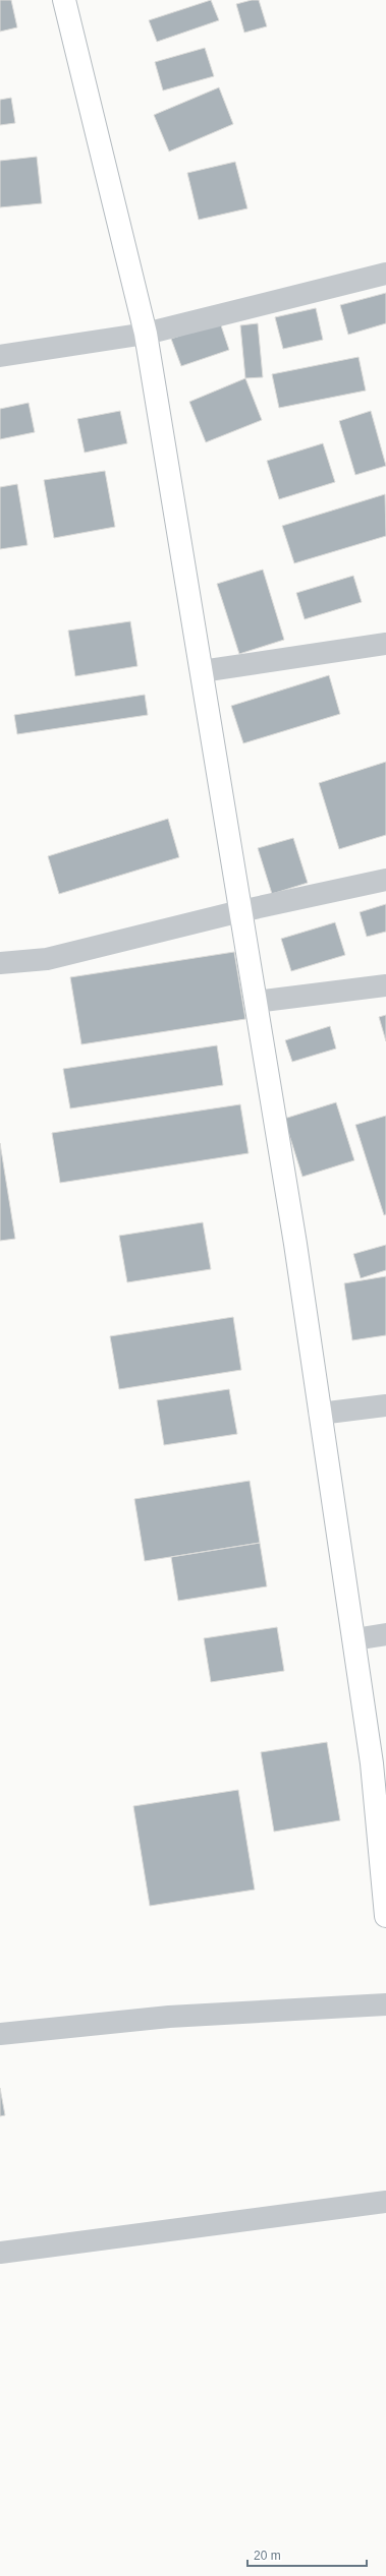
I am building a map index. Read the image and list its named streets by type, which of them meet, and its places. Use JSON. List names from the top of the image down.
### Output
{
  "scale_bar": "20 m"
}
